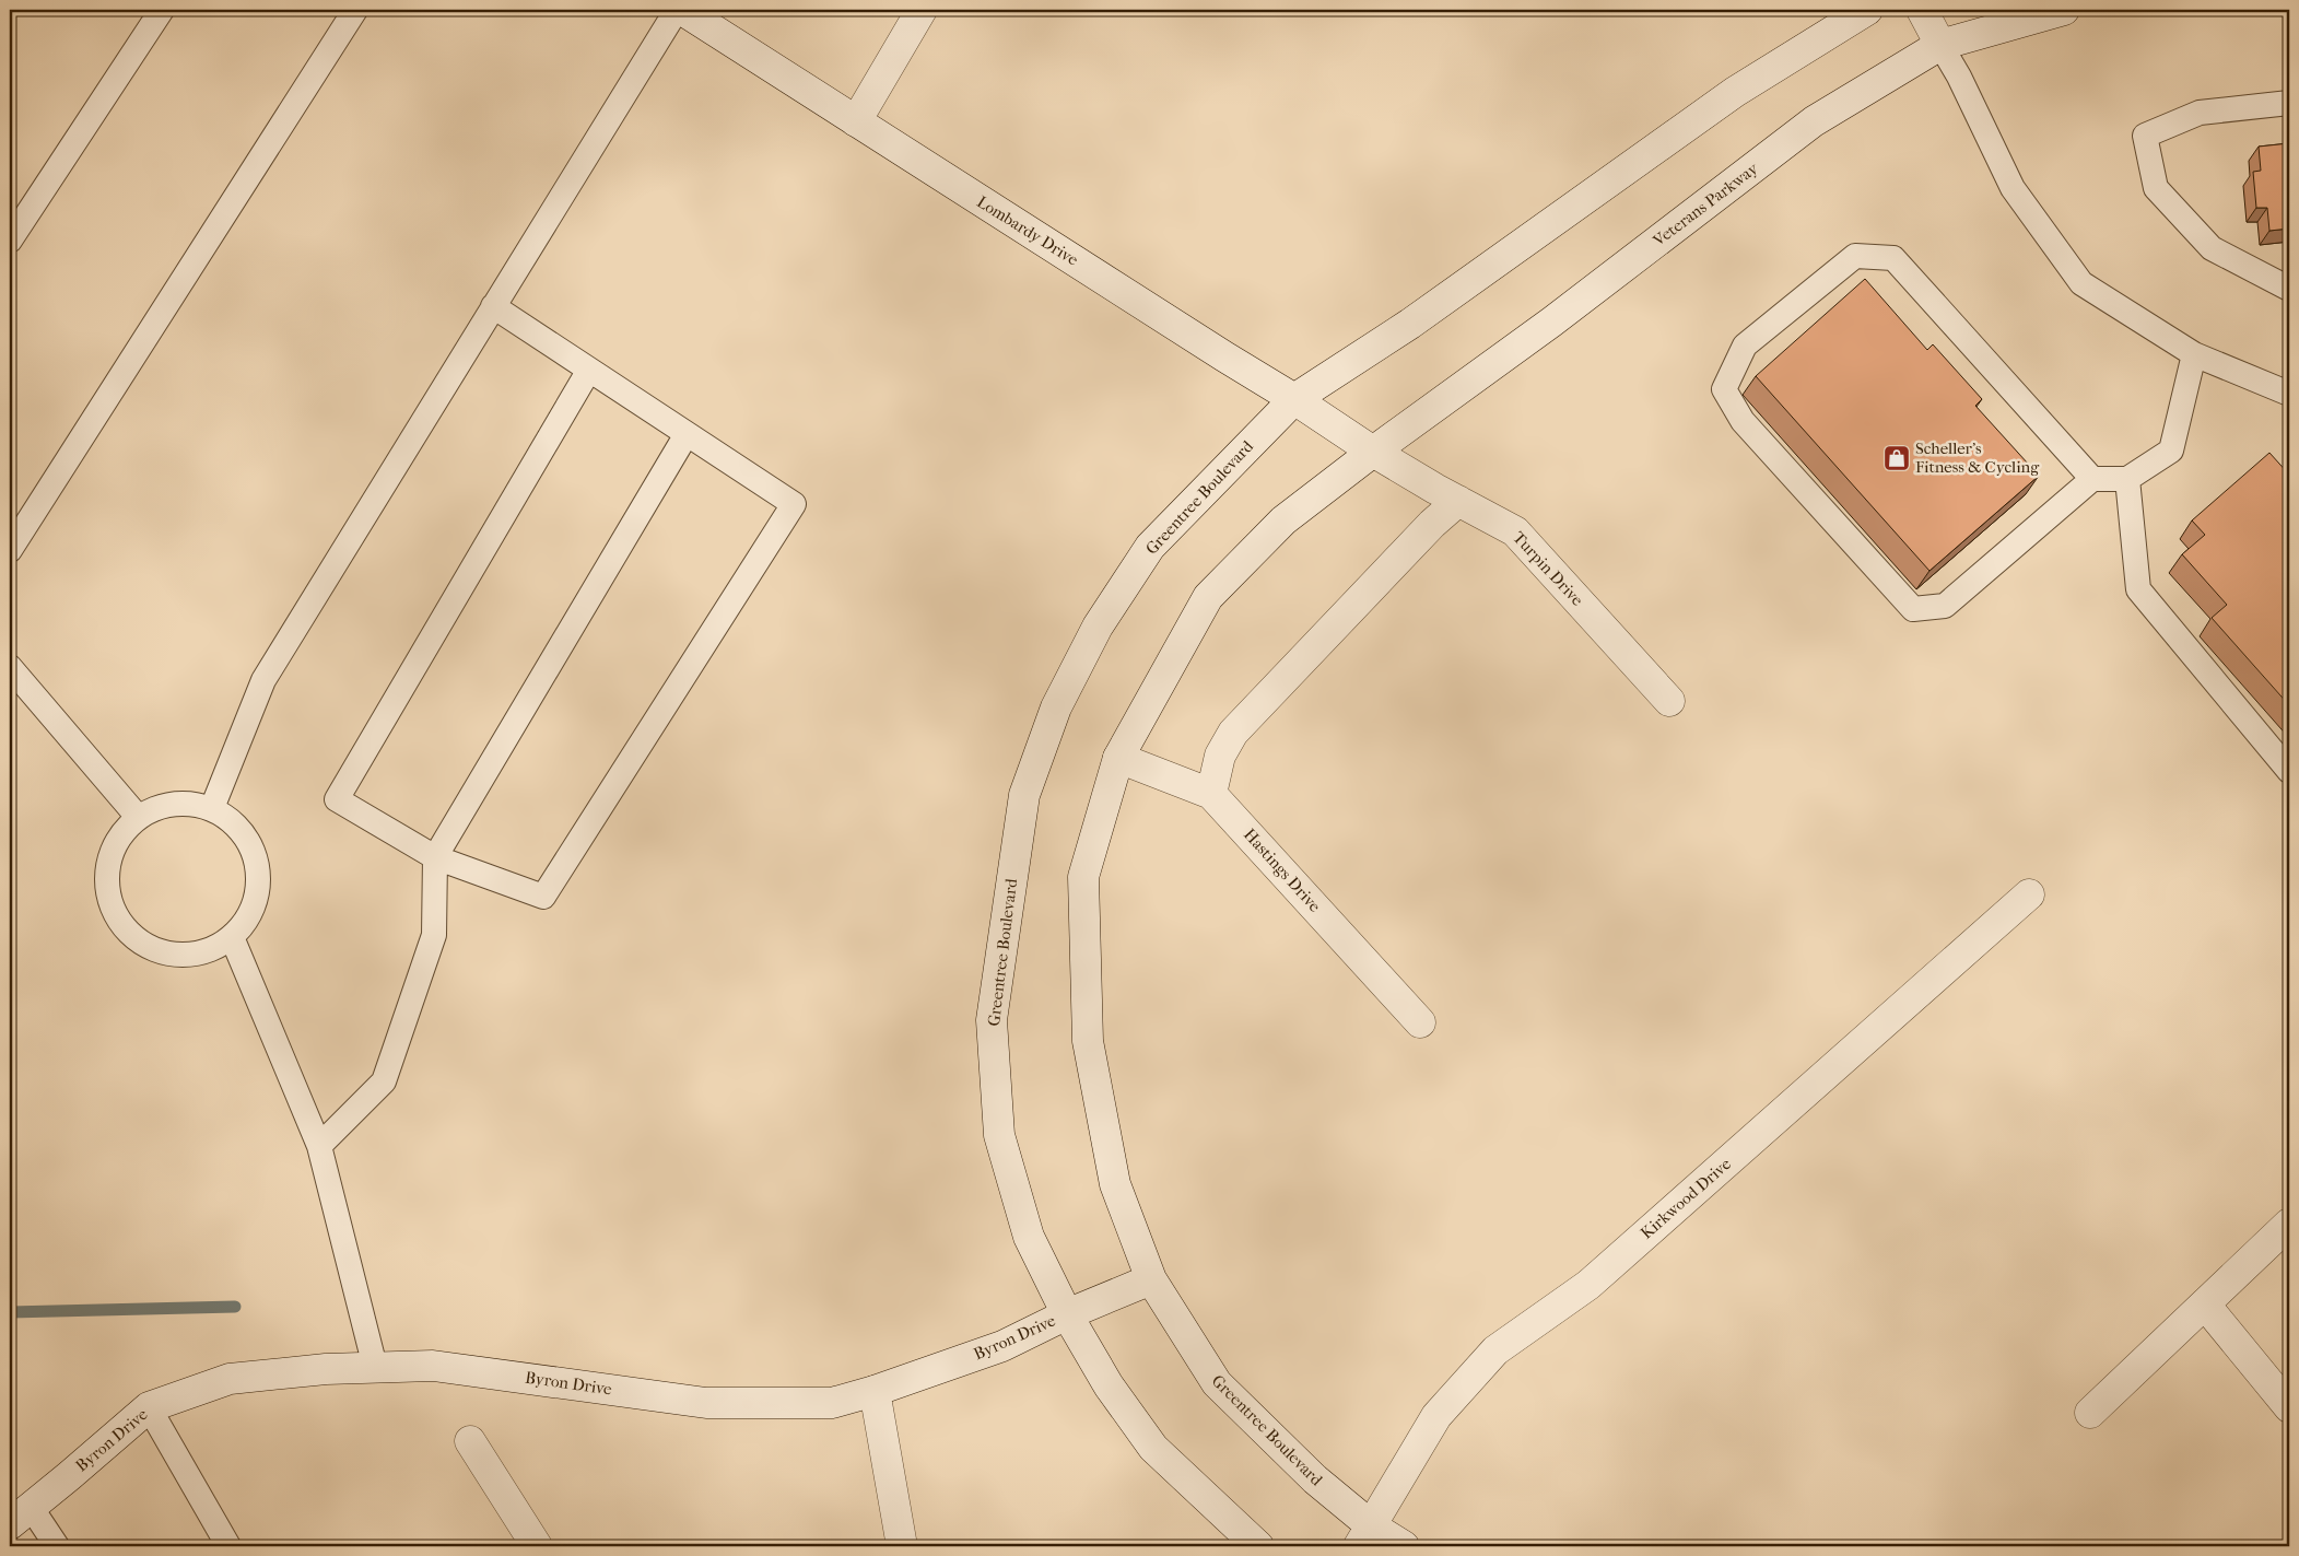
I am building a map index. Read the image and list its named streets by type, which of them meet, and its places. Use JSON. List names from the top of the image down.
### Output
{
  "streets": {
    "street": [
      "Veterans Parkway",
      "Lombardy Drive",
      "Greentree Boulevard",
      "Turpin Drive",
      "Hastings Drive",
      "Kirkwood Drive",
      "Byron Drive"
    ]
  },
  "crossings": [
    ["Veterans Parkway", "Lombardy Drive"],
    ["Veterans Parkway", "Greentree Boulevard"],
    ["Veterans Parkway", "Turpin Drive"],
    ["Lombardy Drive", "Greentree Boulevard"],
    ["Lombardy Drive", "Turpin Drive"],
    ["Greentree Boulevard", "Turpin Drive"],
    ["Greentree Boulevard", "Hastings Drive"],
    ["Greentree Boulevard", "Kirkwood Drive"],
    ["Greentree Boulevard", "Byron Drive"]
  ],
  "places": {
    "shop": ["Scheller's Fitness & Cycling"]
  }
}
